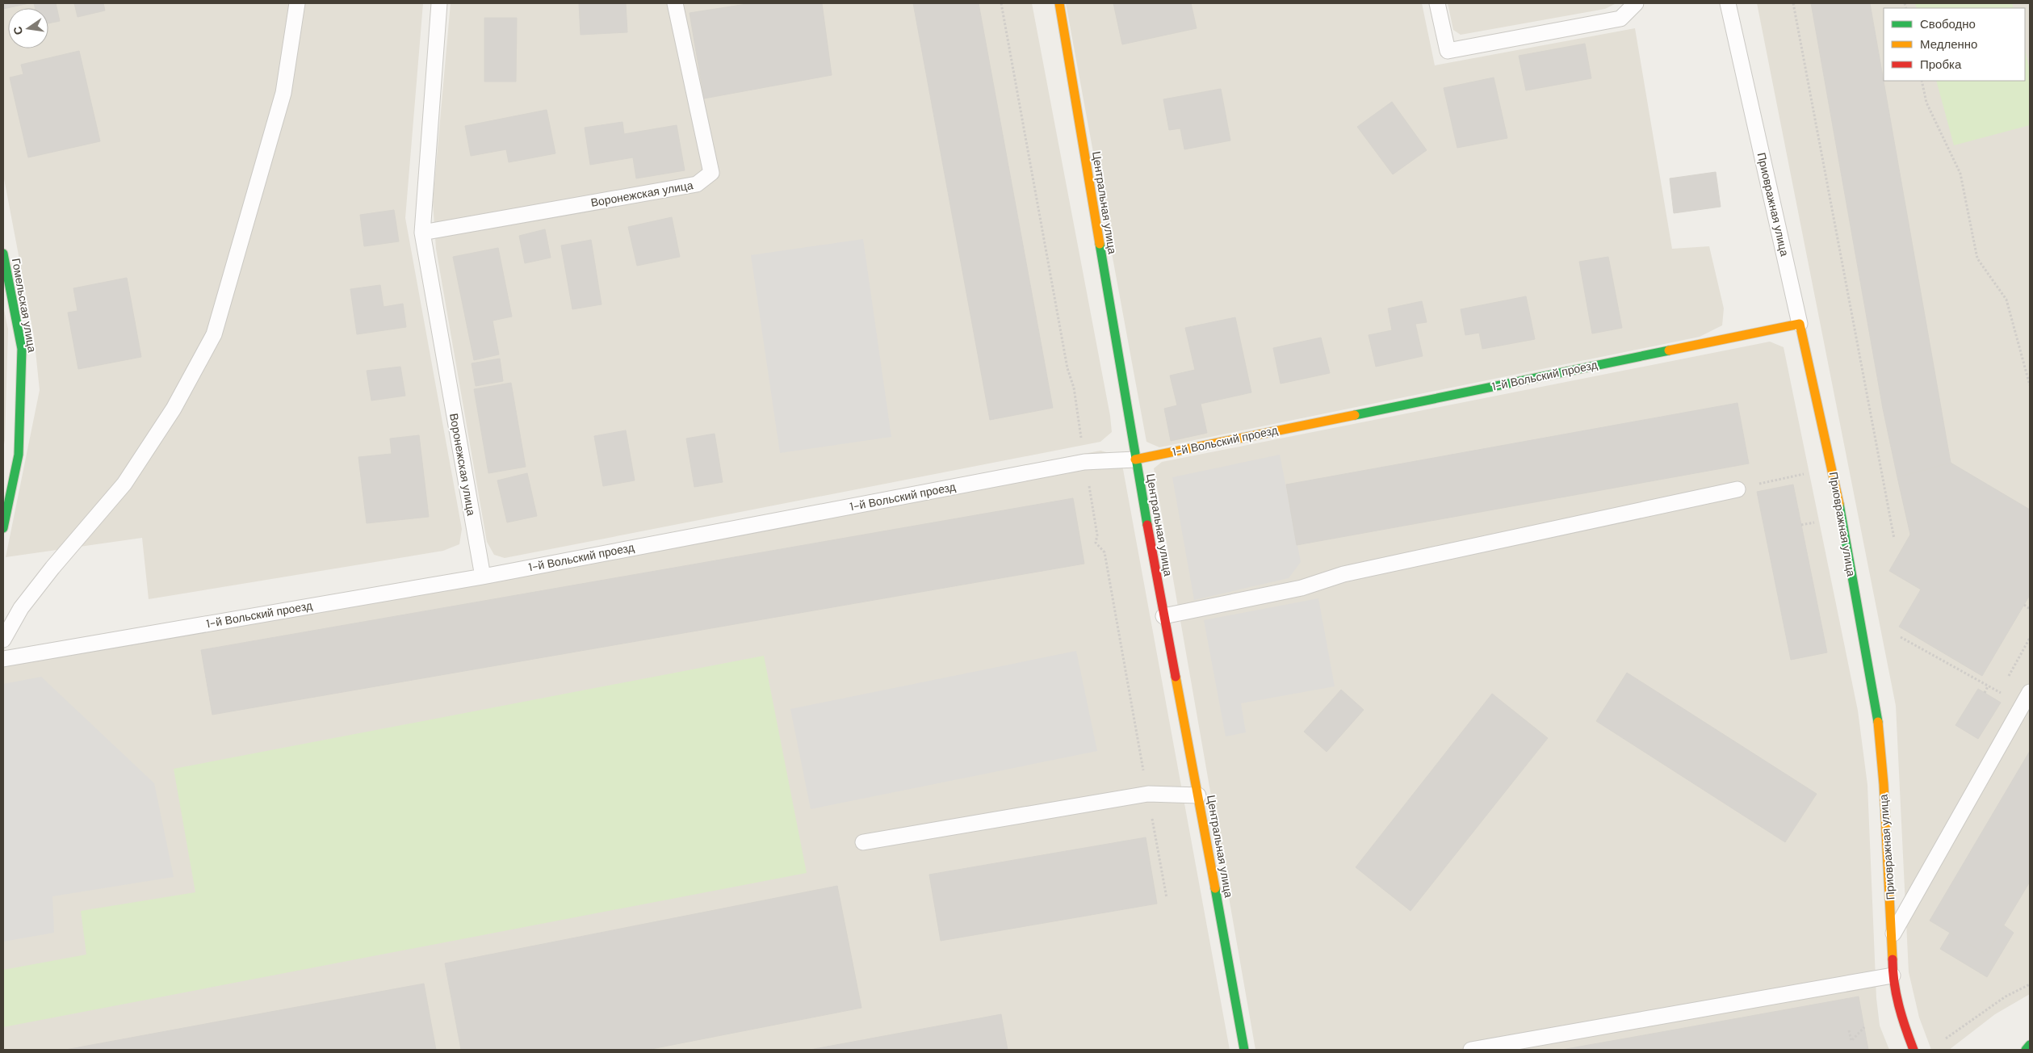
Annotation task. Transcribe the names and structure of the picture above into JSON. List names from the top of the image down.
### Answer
{
  "streets": {
    "street": [
      "Центральная улица",
      "Приовражная улица",
      "Гомельская улица",
      "1-й Вольский проезд"
    ],
    "lane": ["Воронежская улица"]
  },
  "crossings": [
    ["Воронежская улица", "1-й Вольский проезд"],
    ["Центральная улица", "1-й Вольский проезд"],
    ["Приовражная улица", "1-й Вольский проезд"]
  ],
  "legend": ["Свободно", "Медленно", "Пробка"],
  "north": "left"
}
